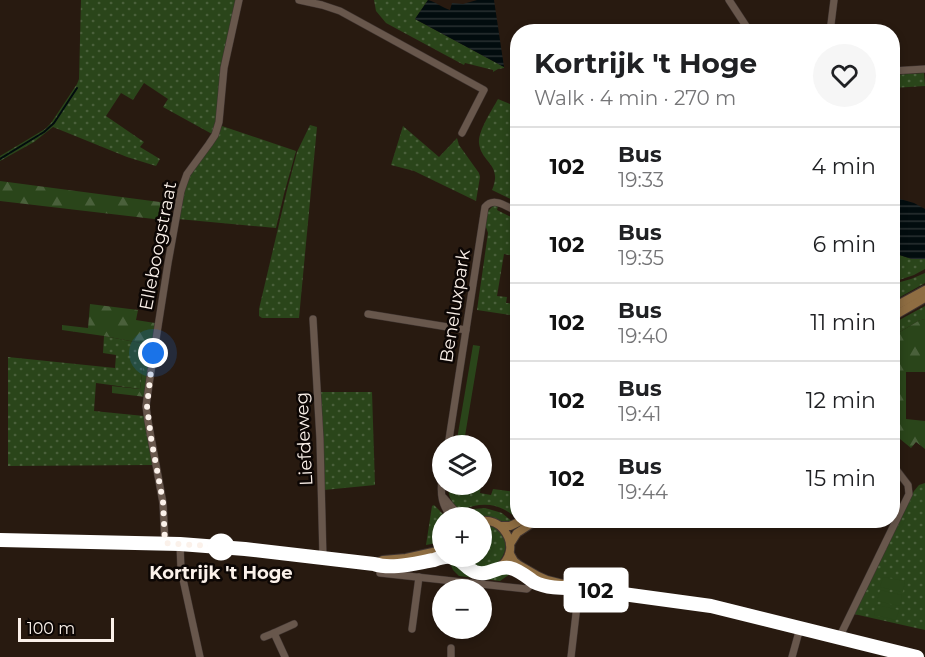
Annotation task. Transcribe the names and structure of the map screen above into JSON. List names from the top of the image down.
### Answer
{
  "streets": {
    "street": ["Elleboogstraat", "Beneluxpark", "Liefdeweg"]
  },
  "places": ["Kortrijk 't Hoge"],
  "lines": ["bus line 102"],
  "scale_bar": "100 m",
  "page": {
    "on_map": "102",
    "heading": ["Kortrijk 't Hoge", "Walk · 4 min · 270 m"],
    "list": [
      {
        "mark": "102",
        "name": "Bus",
        "note": "19:33",
        "value": "4 min"
      },
      {
        "mark": "102",
        "name": "Bus",
        "note": "19:35",
        "value": "6 min"
      },
      {
        "mark": "102",
        "name": "Bus",
        "note": "19:40",
        "value": "11 min"
      },
      {
        "mark": "102",
        "name": "Bus",
        "note": "19:41",
        "value": "12 min"
      },
      {
        "mark": "102",
        "name": "Bus",
        "note": "19:44",
        "value": "15 min"
      }
    ],
    "map_buttons": ["+", "−"],
    "scale": "100 m"
  }
}
